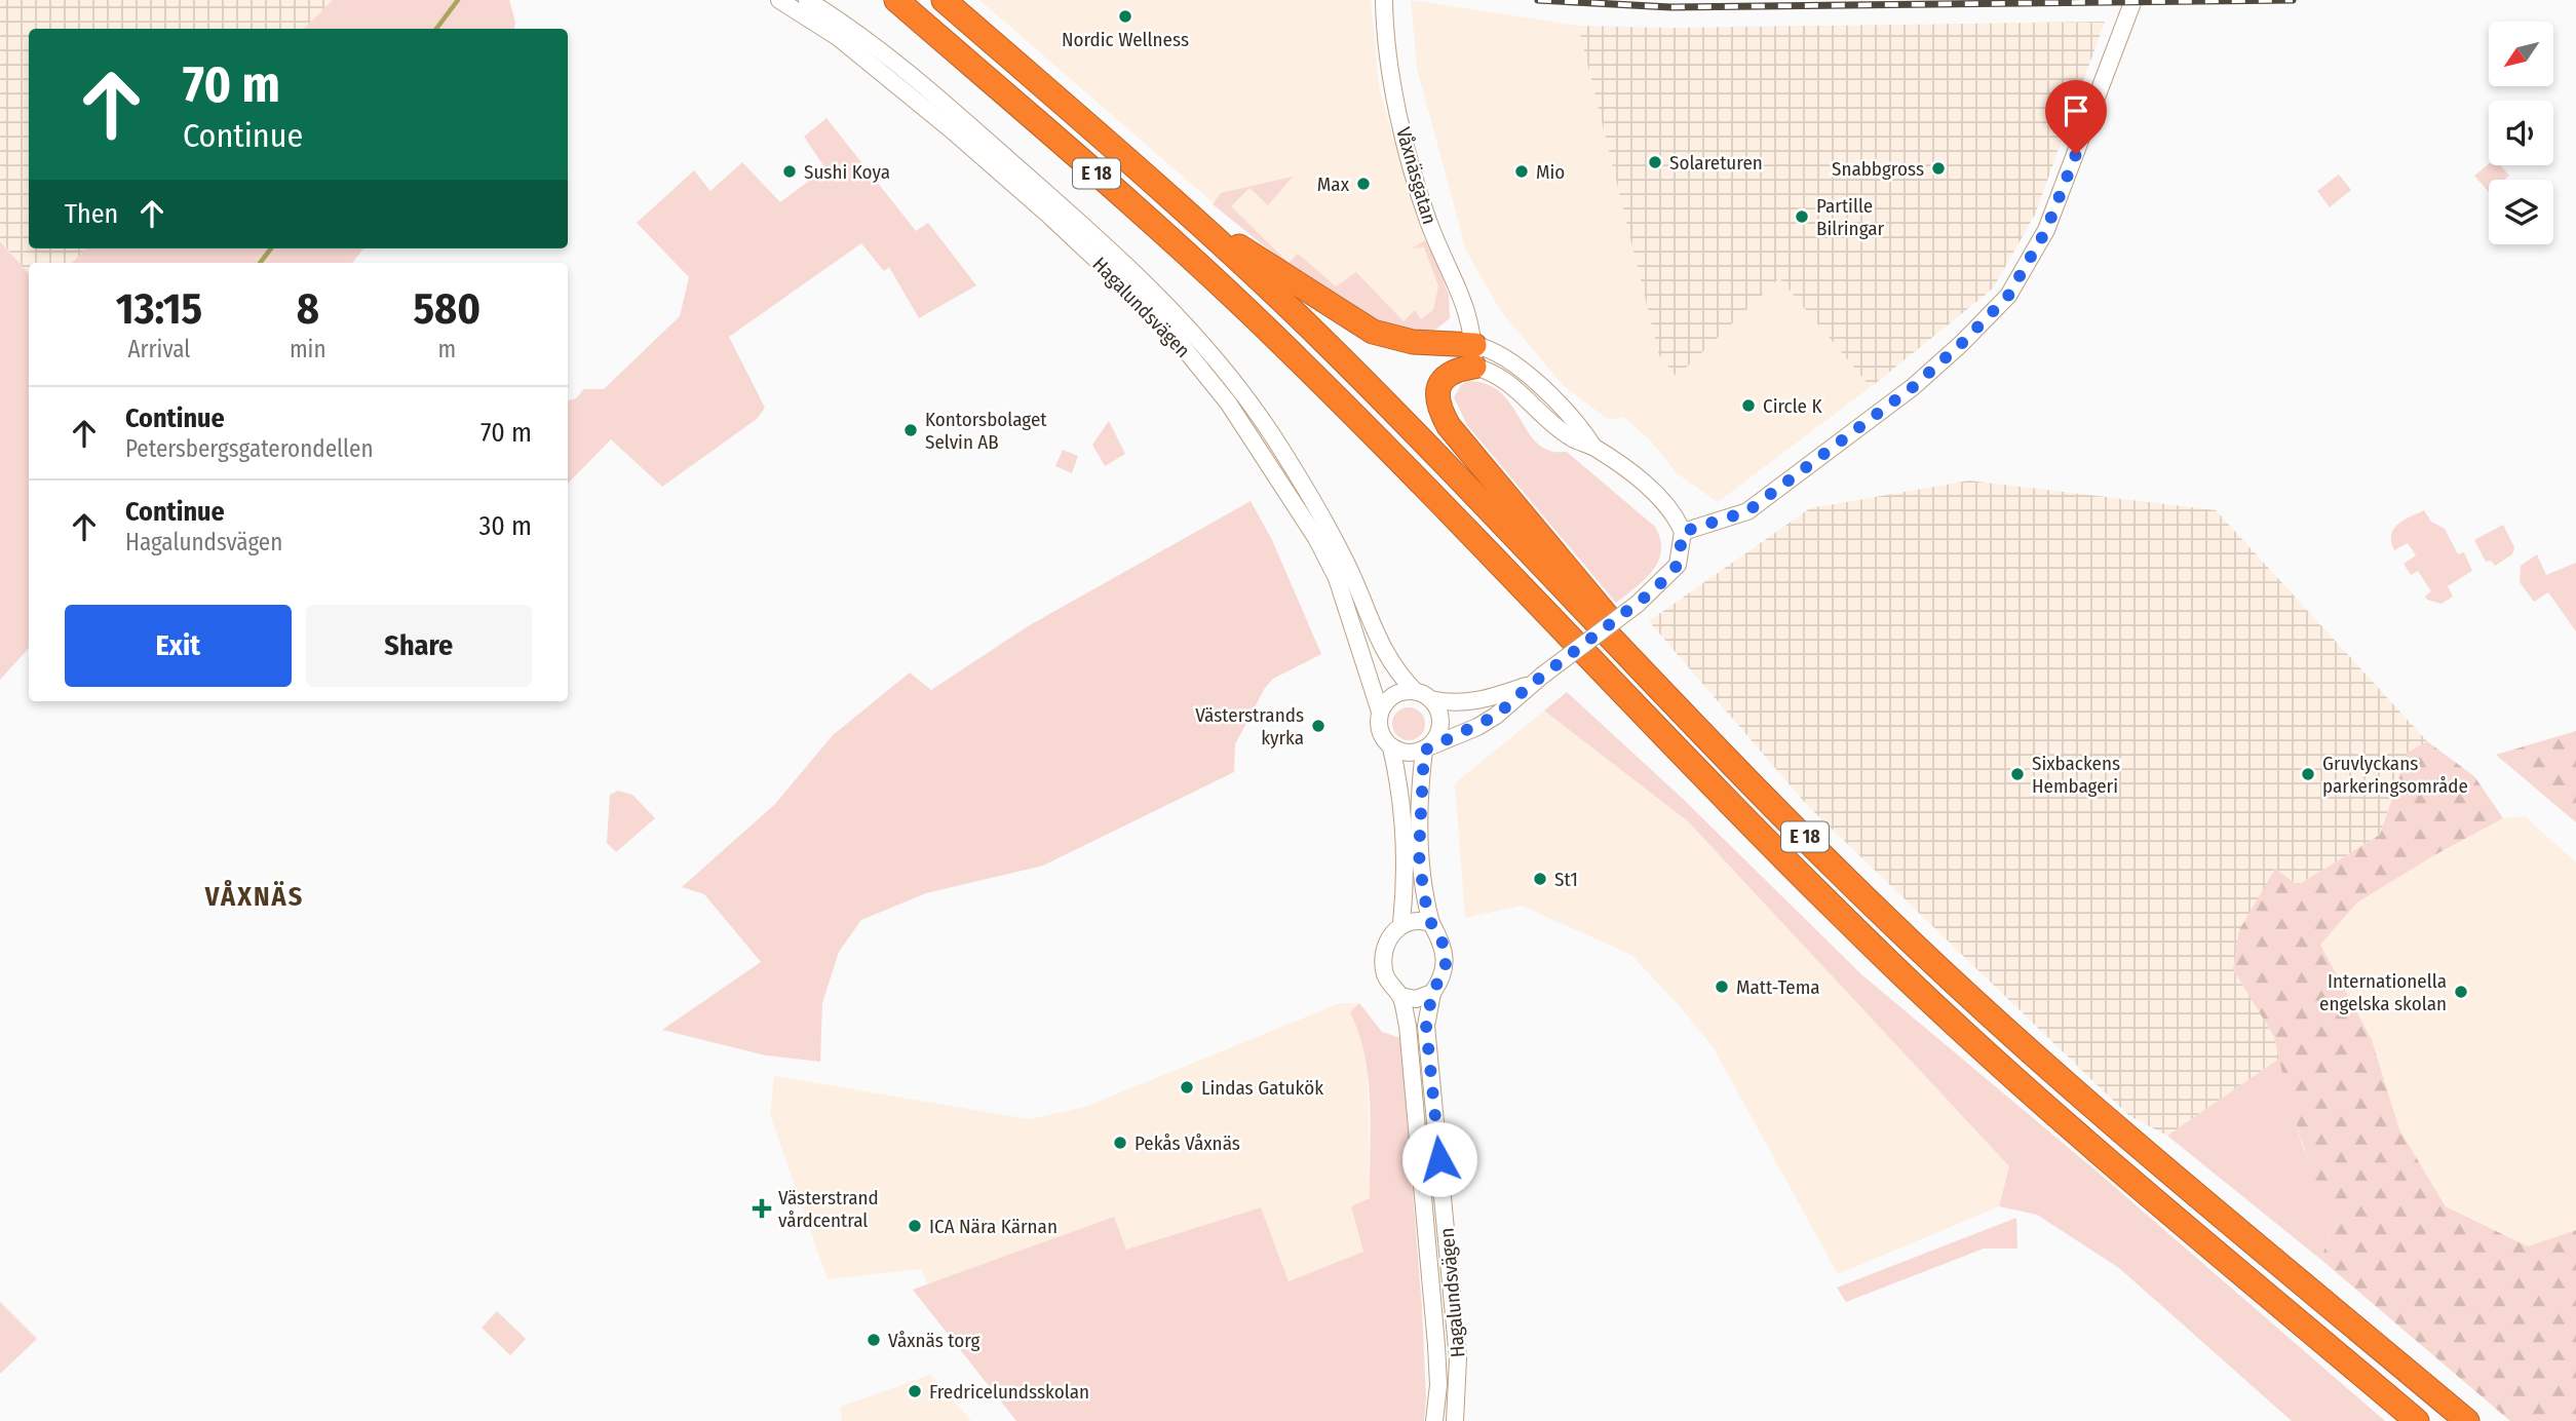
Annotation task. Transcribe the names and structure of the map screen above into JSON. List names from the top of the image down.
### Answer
{
  "streets": {
    "highway": ["E 18"],
    "street": ["Våxnäsgatan", "Hagalundsvägen"]
  },
  "districts": ["VÅXNÄS"],
  "places": {
    "other": [
      "Nordic Wellness",
      "Solareturen",
      "Snabbgross",
      "Sushi Koya",
      "Mio",
      "Max",
      "Partille Bilringar",
      "Circle K",
      "Kontorsbolaget Selvin AB",
      "Västerstrands kyrka",
      "Sixbackens Hembageri",
      "Gruvlyckans parkeringsområde",
      "St1",
      "Matt-Tema",
      "Internationella engelska skolan",
      "Lindas Gatukök",
      "Pekås Våxnäs",
      "ICA Nära Kärnan",
      "Våxnäs torg",
      "Fredricelundsskolan"
    ],
    "health": ["Västerstrand vårdcentral"]
  },
  "north": "bottom left",
  "page": {
    "turn": ["70 m", "Continue"],
    "then": "Then",
    "eta": [
      "13:15",
      "Arrival",
      "8",
      "min",
      "580",
      "m"
    ],
    "list": [
      {
        "name": "Continue",
        "note": "Petersbergsgaterondellen",
        "value": "70 m"
      },
      {
        "name": "Continue",
        "note": "Hagalundsvägen",
        "value": "30 m"
      }
    ],
    "buttons": ["Exit", "Share"]
  }
}
